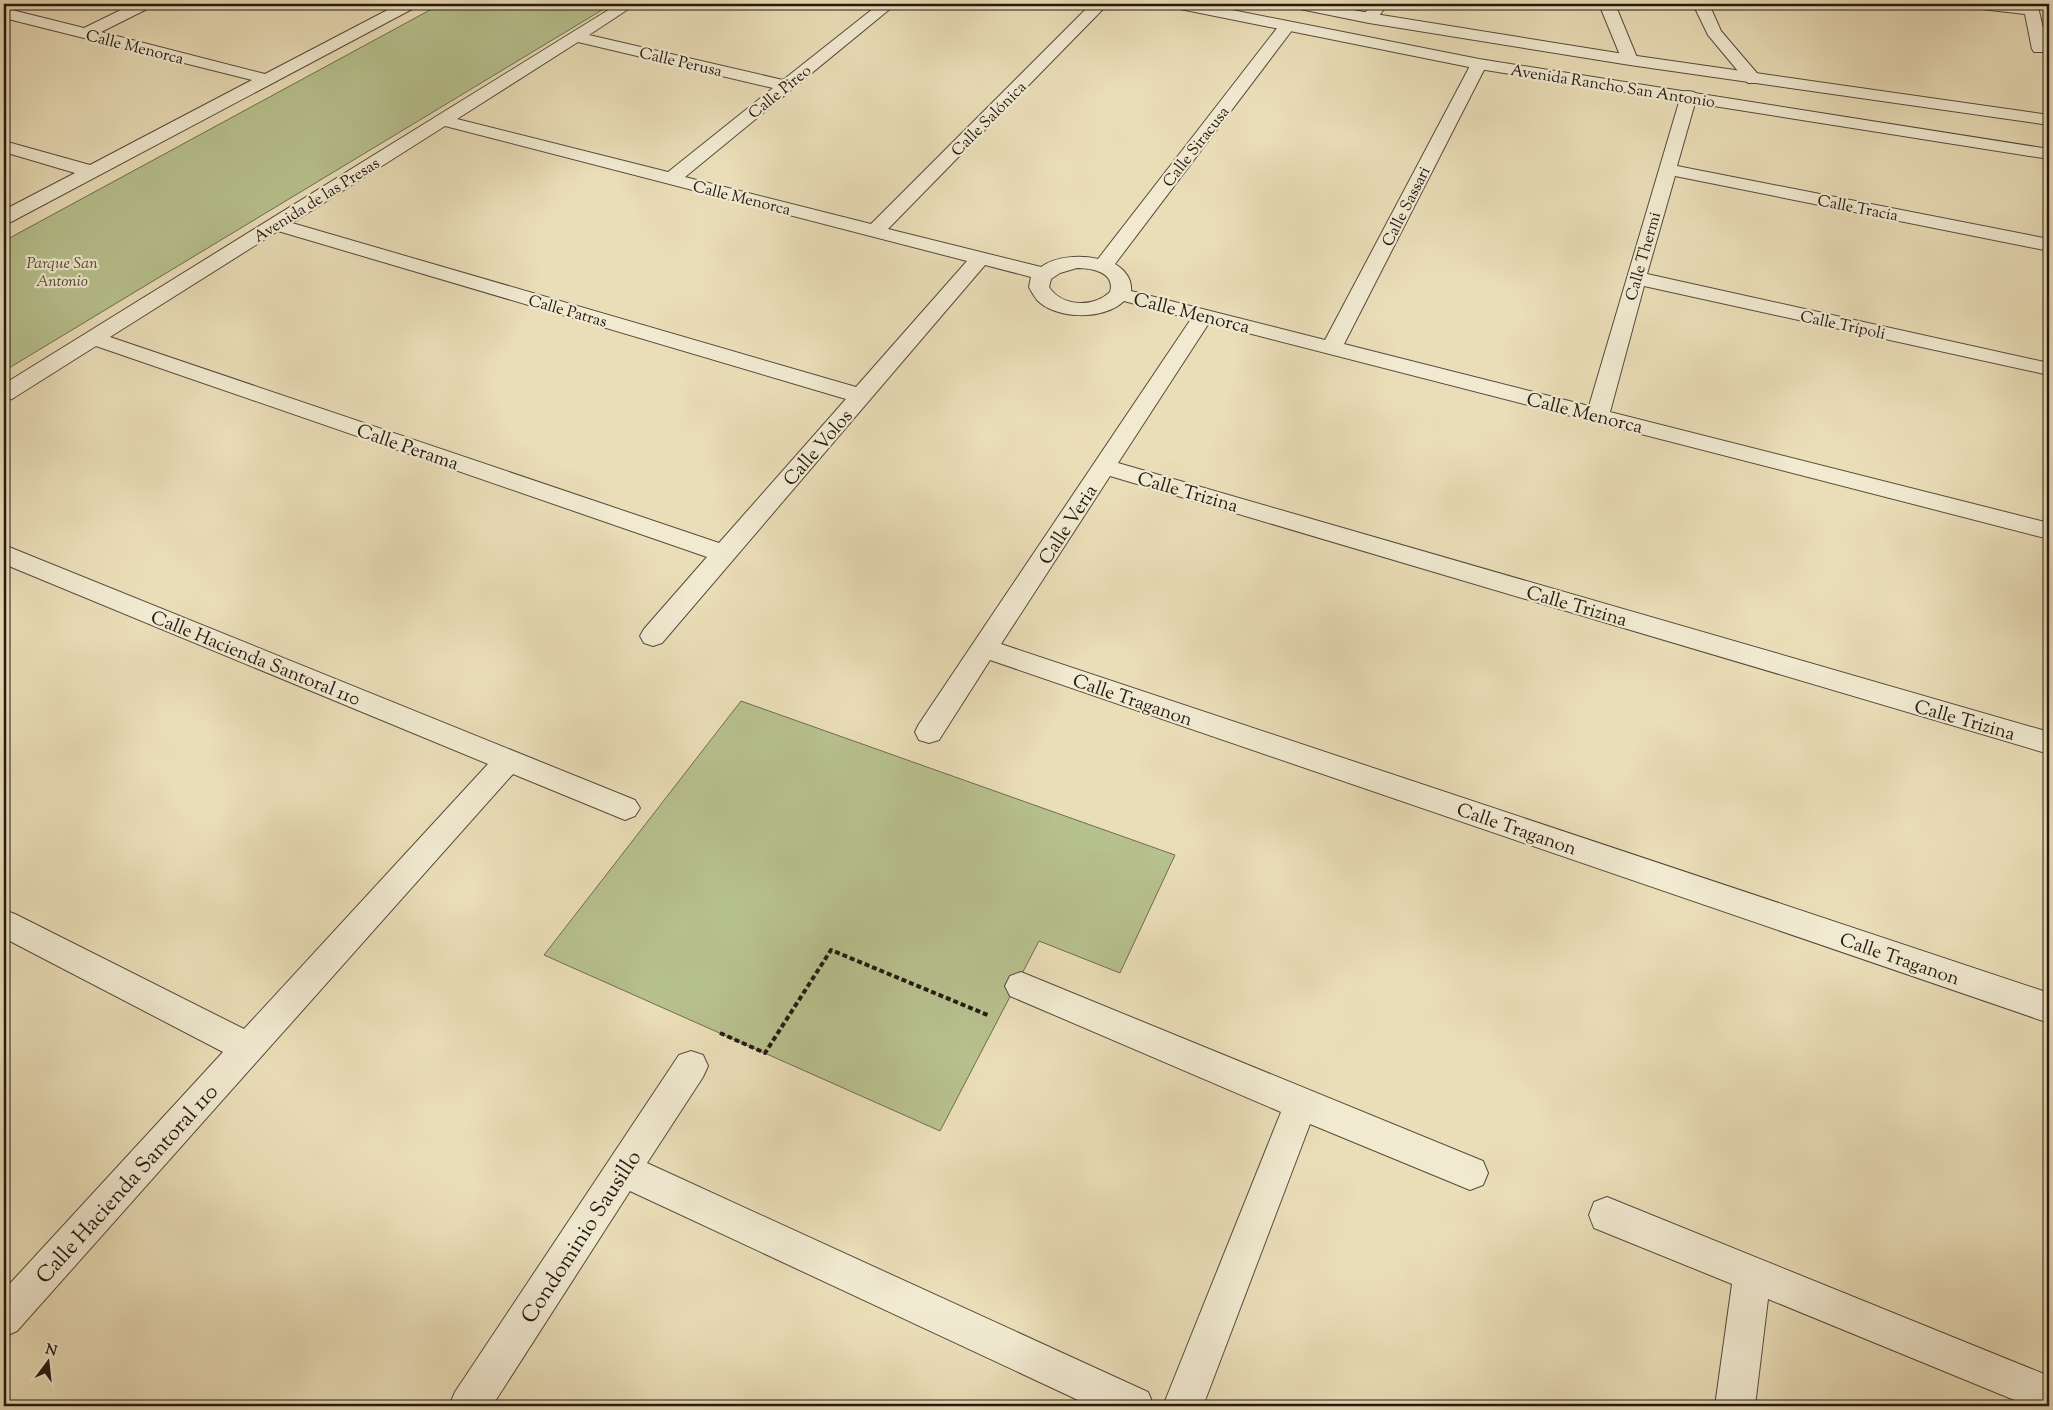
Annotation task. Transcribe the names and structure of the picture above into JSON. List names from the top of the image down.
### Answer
{
  "streets": {
    "street": [
      "Calle Menorca",
      "Calle Perusa",
      "Avenida Rancho San Antonio",
      "Calle Pireo",
      "Calle Salónica",
      "Calle Siracusa",
      "Avenida de las Presas",
      "Calle Sassari",
      "Calle Tracia",
      "Calle Thermi",
      "Calle Patras",
      "Calle Trípoli",
      "Calle Perama",
      "Calle Volos",
      "Calle Trizina",
      "Calle Veria",
      "Calle Hacienda Santoral 110",
      "Calle Traganon",
      "Condominio Sausillo"
    ]
  },
  "crossings": [
    ["Calle Menorca", "Calle Pireo"],
    ["Calle Menorca", "Calle Salónica"],
    ["Calle Menorca", "Calle Siracusa"],
    ["Calle Menorca", "Avenida de las Presas"],
    ["Calle Menorca", "Calle Sassari"],
    ["Calle Menorca", "Calle Thermi"],
    ["Calle Menorca", "Calle Volos"],
    ["Calle Menorca", "Calle Veria"],
    ["Calle Perusa", "Calle Pireo"],
    ["Calle Perusa", "Avenida de las Presas"],
    ["Avenida Rancho San Antonio", "Calle Siracusa"],
    ["Avenida Rancho San Antonio", "Calle Sassari"],
    ["Avenida Rancho San Antonio", "Calle Thermi"],
    ["Avenida de las Presas", "Calle Patras"],
    ["Avenida de las Presas", "Calle Perama"],
    ["Calle Tracia", "Calle Thermi"],
    ["Calle Thermi", "Calle Trípoli"],
    ["Calle Patras", "Calle Volos"],
    ["Calle Perama", "Calle Volos"],
    ["Calle Trizina", "Calle Veria"],
    ["Calle Veria", "Calle Traganon"]
  ],
  "parks": ["Parque San Antonio"],
  "north": "top"
}
